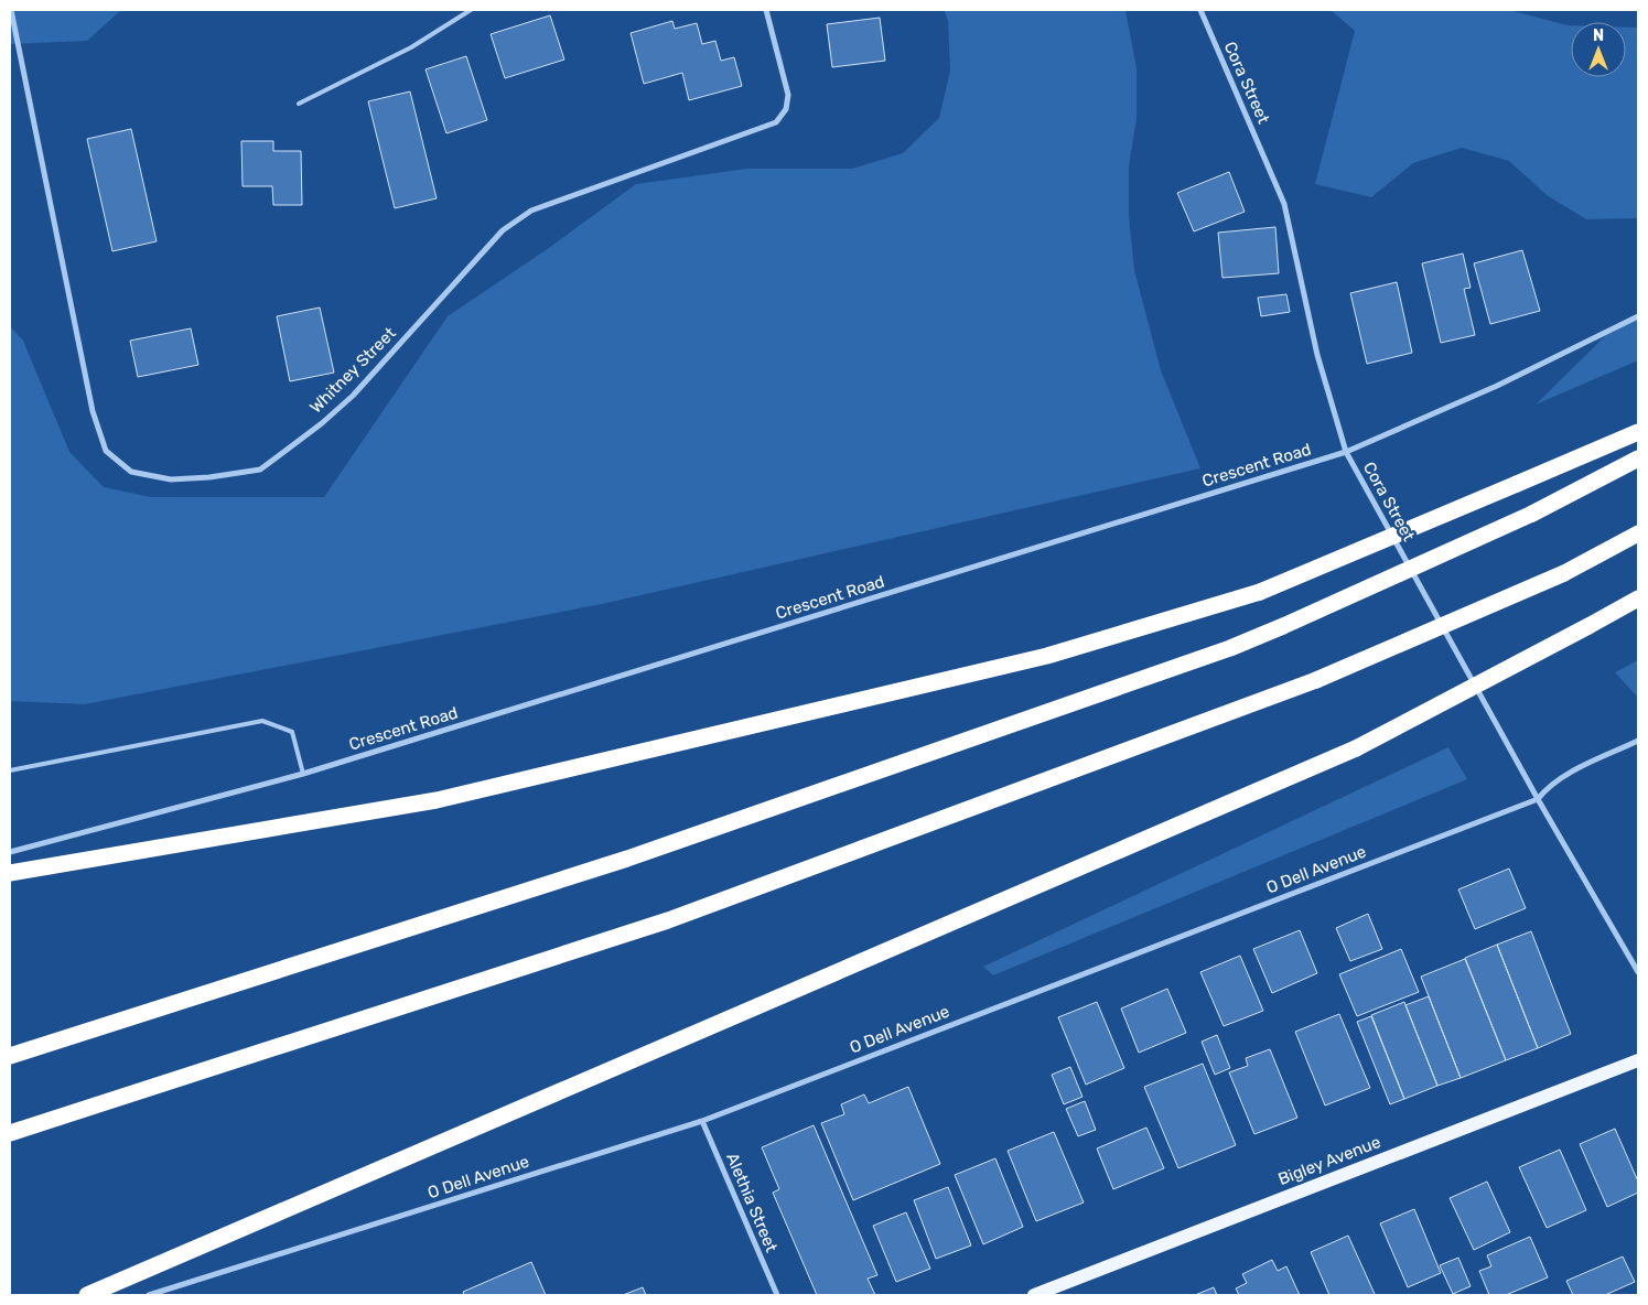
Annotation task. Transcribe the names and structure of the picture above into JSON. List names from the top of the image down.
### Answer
{
  "streets": {
    "main road": ["Bigley Avenue"],
    "street": [
      "Cora Street",
      "Whitney Street",
      "Crescent Road",
      "O Dell Avenue",
      "Alethia Street"
    ]
  },
  "crossings": [
    ["Cora Street", "Crescent Road"],
    ["Cora Street", "O Dell Avenue"],
    ["O Dell Avenue", "Alethia Street"]
  ],
  "north": "top"
}
